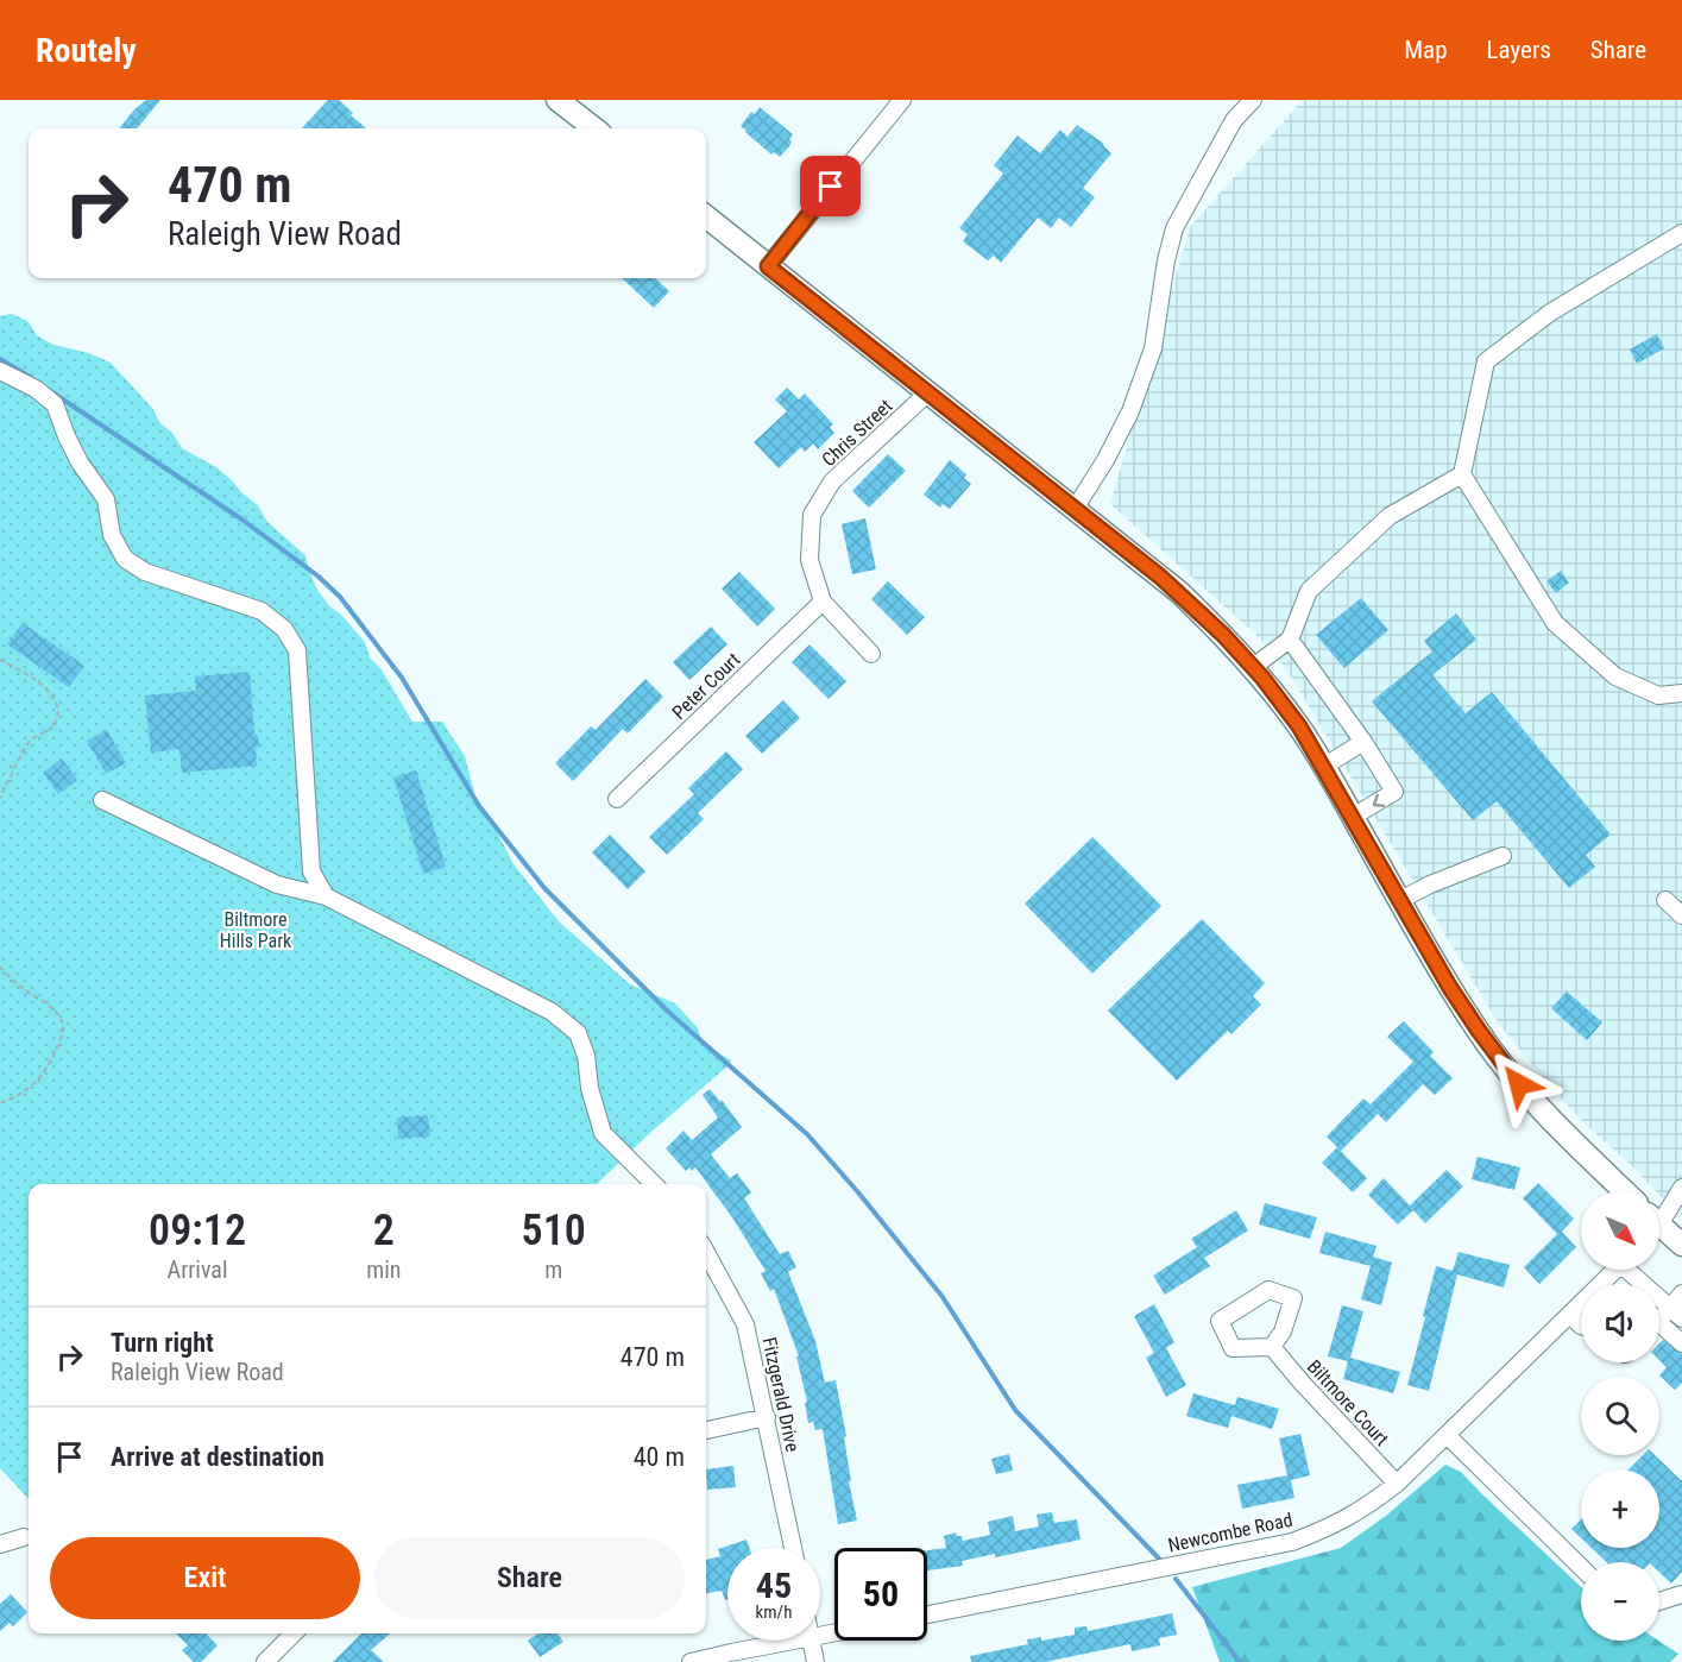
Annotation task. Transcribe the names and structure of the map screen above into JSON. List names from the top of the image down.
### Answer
{
  "streets": {
    "street": [
      "Chris Street",
      "Peter Court",
      "Fitzgerald Drive",
      "Biltmore Court",
      "Newcombe Road"
    ]
  },
  "crossings": [
    ["Chris Street", "Peter Court"],
    ["Biltmore Court", "Newcombe Road"]
  ],
  "parks": ["Biltmore Hills Park"],
  "north": "bottom right",
  "page": {
    "header": "Routely",
    "nav": ["Map", "Layers", "Share"],
    "turn": ["470 m", "Raleigh View Road"],
    "eta": [
      "09:12",
      "Arrival",
      "2",
      "min",
      "510",
      "m"
    ],
    "map_buttons": ["+", "−"],
    "list": [
      {
        "name": "Turn right",
        "note": "Raleigh View Road",
        "value": "470 m"
      },
      {
        "name": "Arrive at destination",
        "value": "40 m"
      }
    ],
    "buttons": ["Exit", "Share"],
    "speed": "45 km/h",
    "limit": "50"
  }
}
